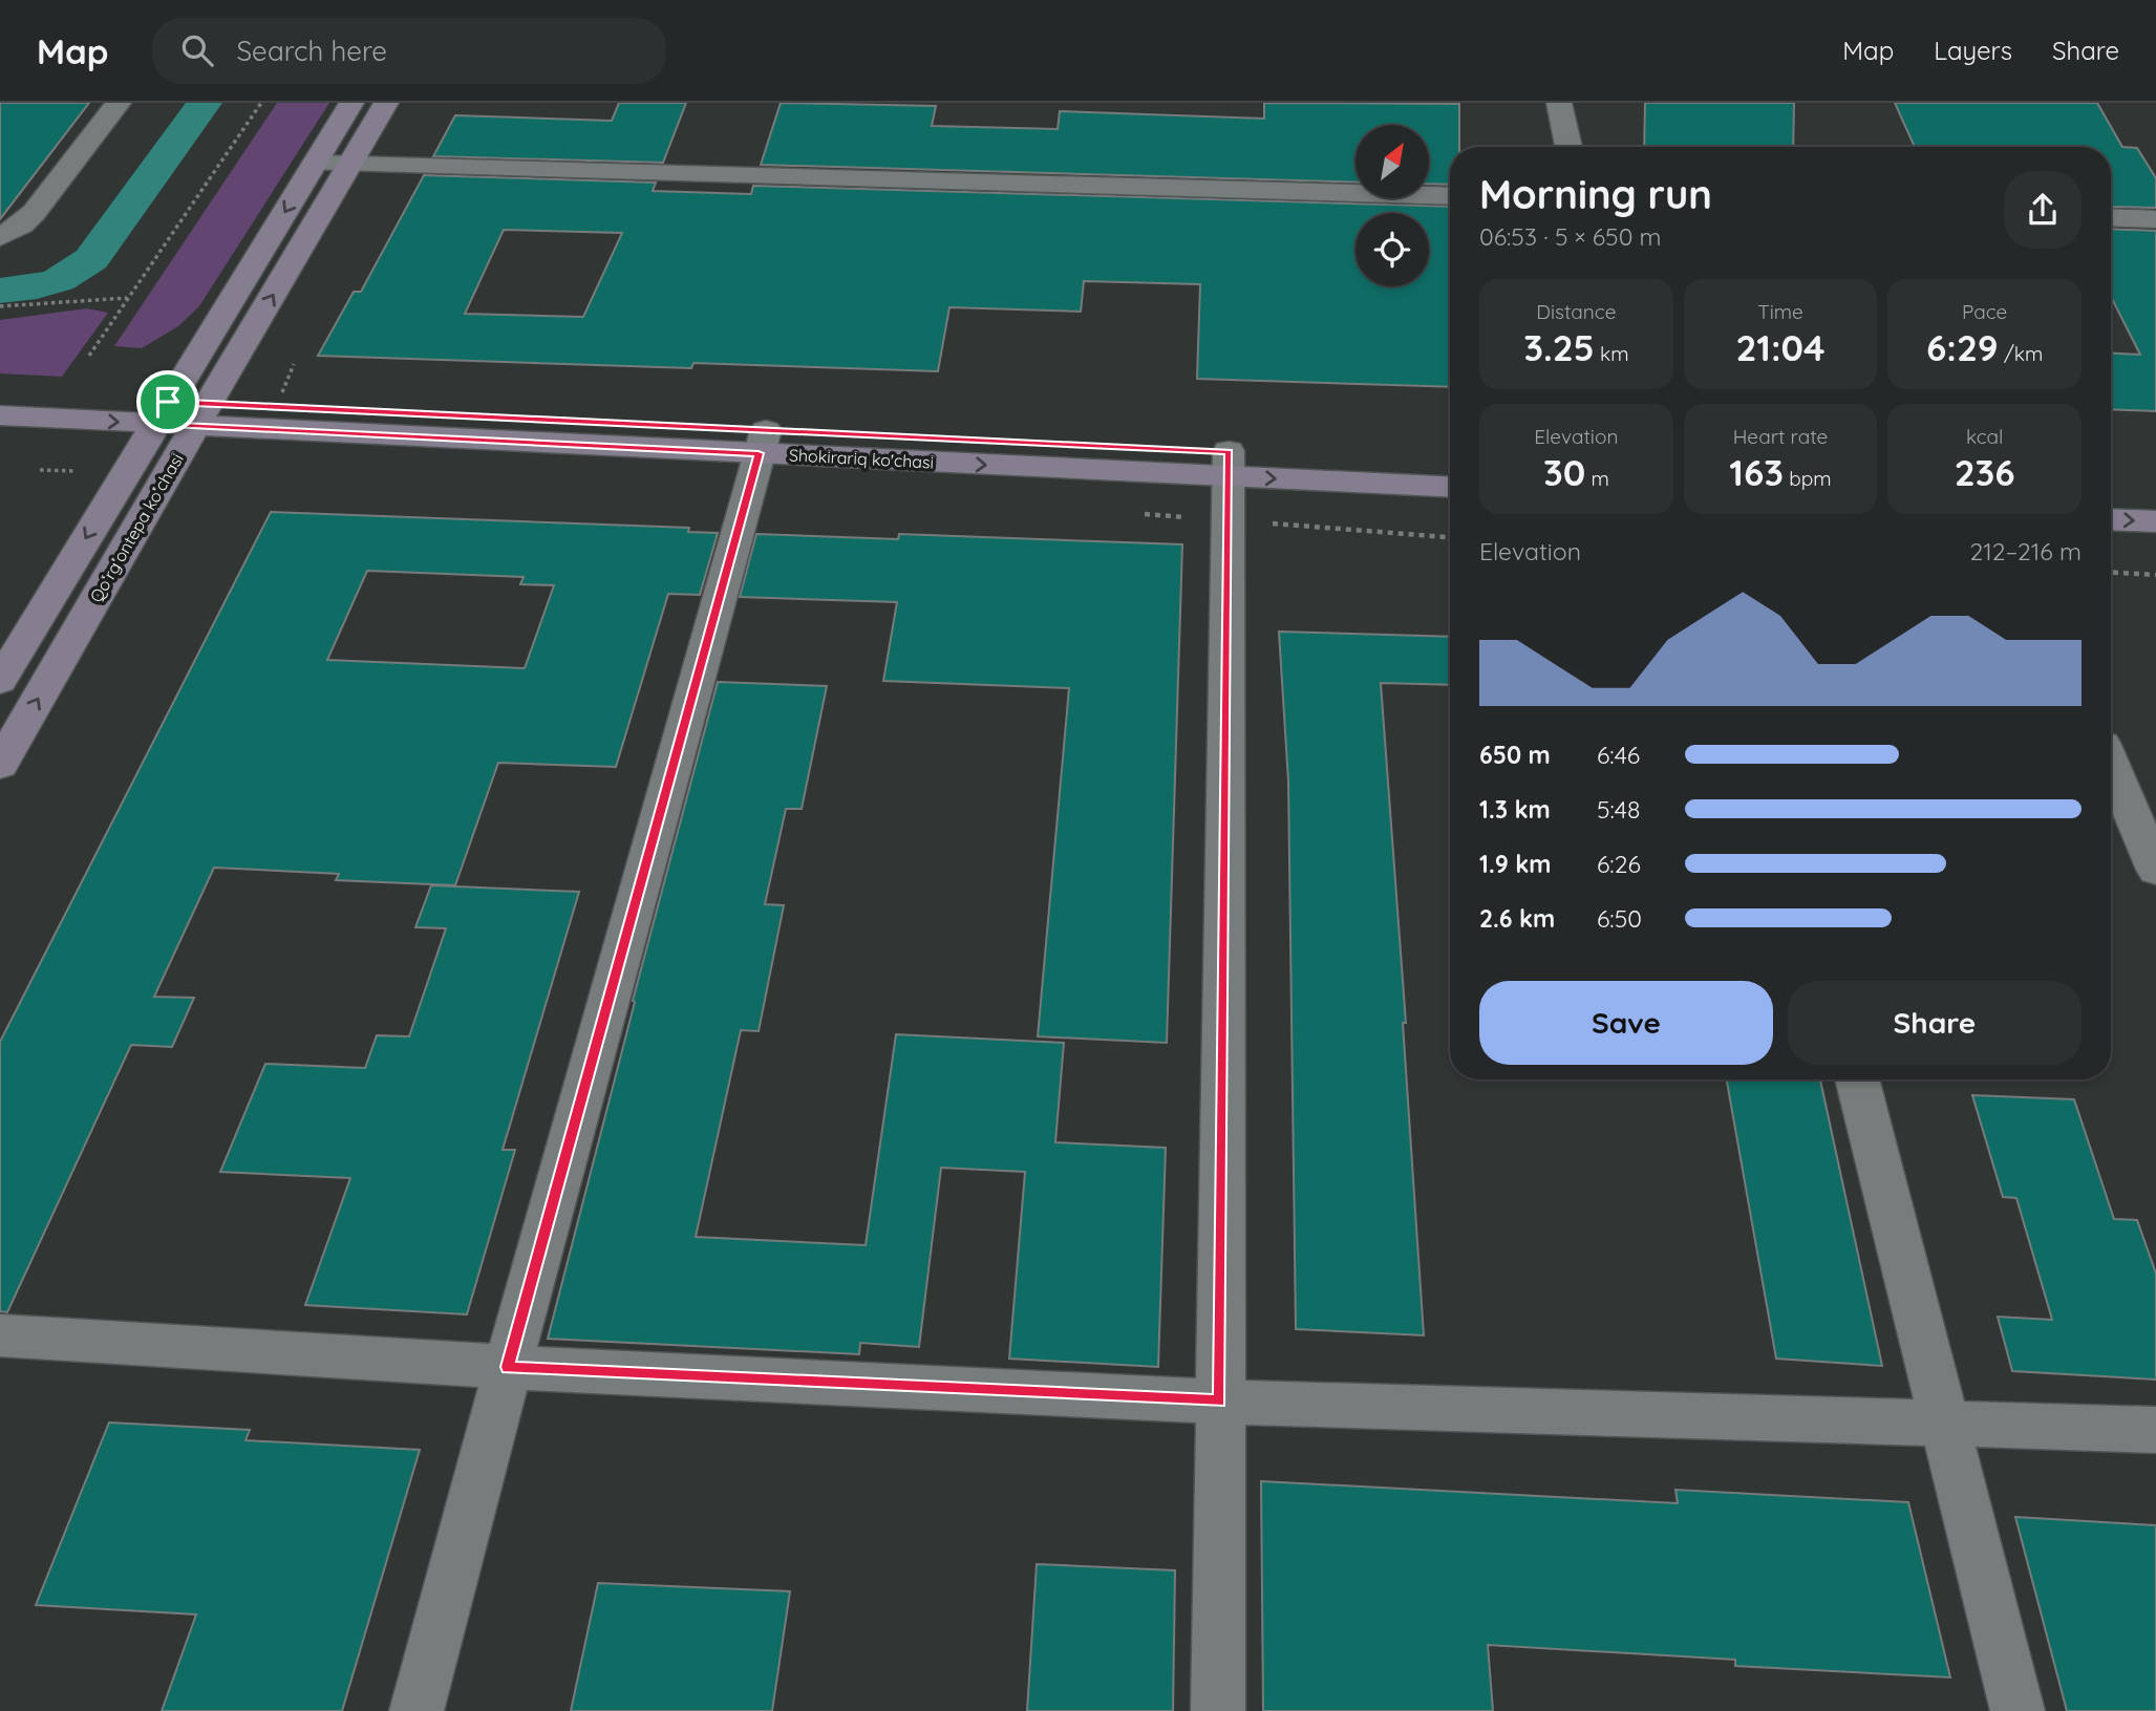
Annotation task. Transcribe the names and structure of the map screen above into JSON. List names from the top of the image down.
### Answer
{
  "streets": {
    "main road": ["Shokirariq ko'chasi", "Qoʻrgʻontepa koʻchasi"]
  },
  "crossings": [
    ["Shokirariq ko'chasi", "Qoʻrgʻontepa koʻchasi"]
  ],
  "north": "top right",
  "page": {
    "header": "Map",
    "search": "Search here",
    "nav": ["Map", "Layers", "Share"],
    "heading": ["Morning run", "06:53 · 5 × 650 m"],
    "stats": [
      ["Distance", "3.25 km"],
      ["Time", "21:04"],
      ["Pace", "6:29 /km"],
      ["Elevation", "30 m"],
      ["Heart rate", "163 bpm"],
      ["kcal", "236"]
    ],
    "chart": ["Elevation", "212–216 m"],
    "list": [
      {
        "name": "650 m",
        "note": "6:46"
      },
      {
        "name": "1.3 km",
        "note": "5:48"
      },
      {
        "name": "1.9 km",
        "note": "6:26"
      },
      {
        "name": "2.6 km",
        "note": "6:50"
      }
    ],
    "buttons": ["Save", "Share"]
  }
}
